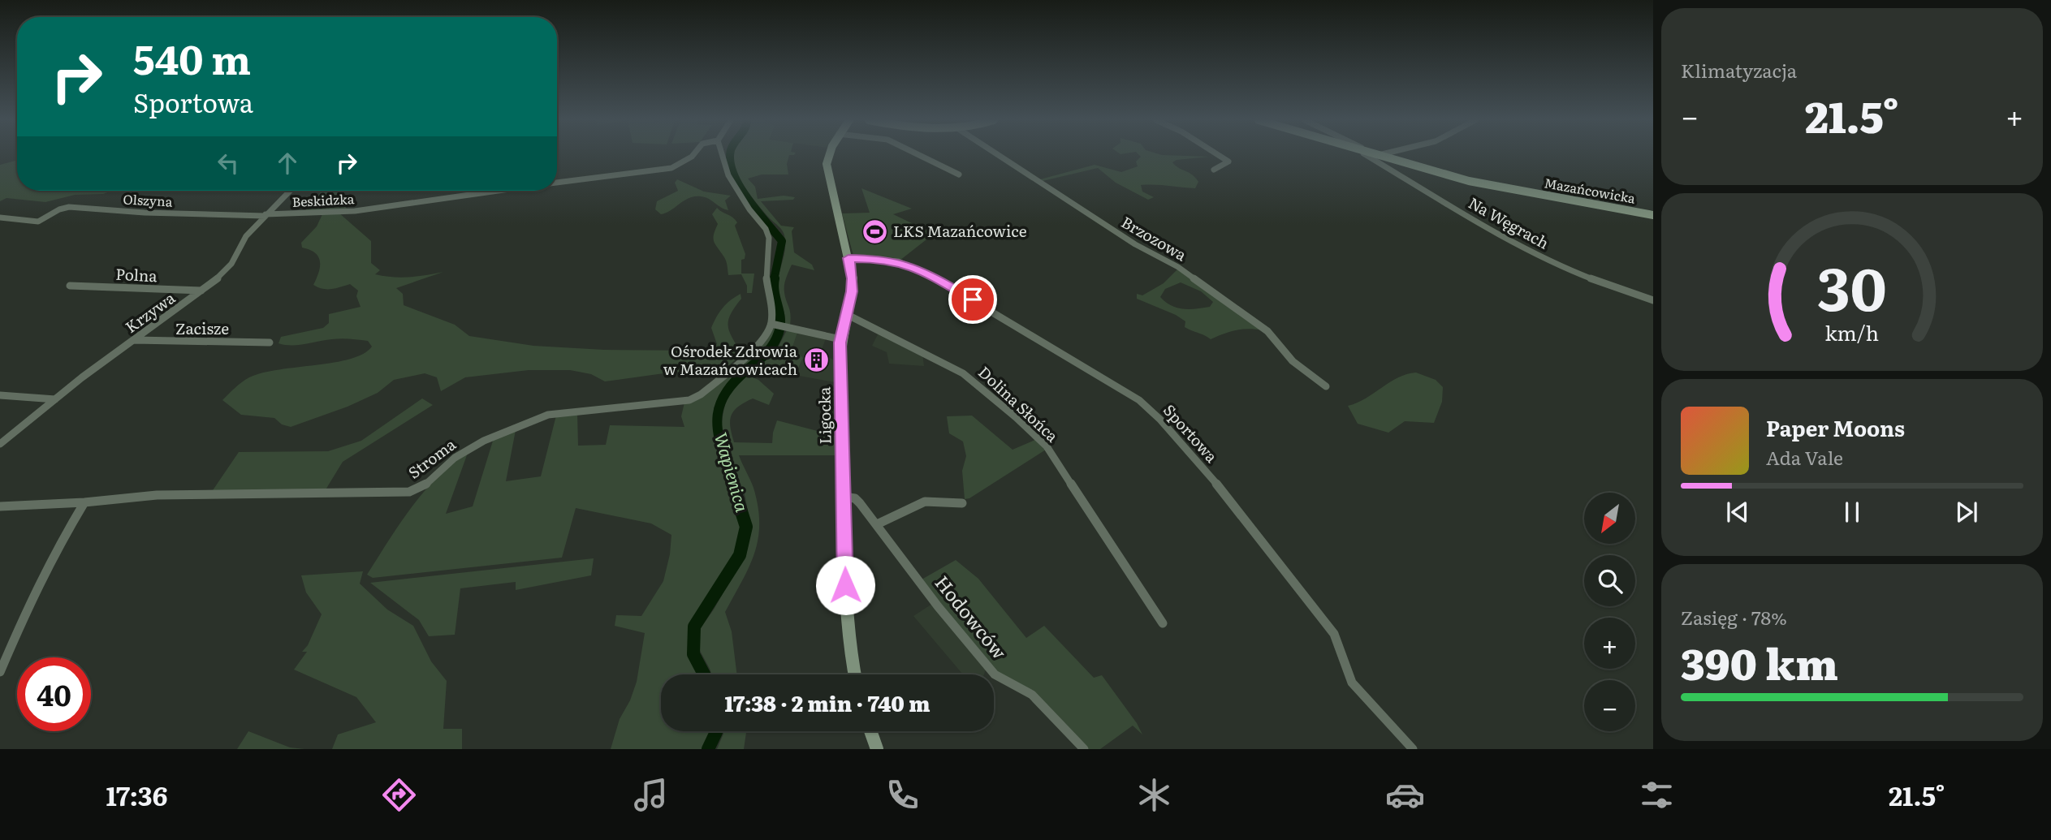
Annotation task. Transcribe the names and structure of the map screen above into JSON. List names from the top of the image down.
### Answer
{
  "streets": {
    "street": [
      "Mazańcowicka",
      "Olszyna",
      "Beskidzka",
      "Na Węgrach",
      "Brzozowa",
      "Polna",
      "Krzywa",
      "Zacisze",
      "Dolina Słońca",
      "Ligocka",
      "Sportowa",
      "Stroma",
      "Hodowców"
    ]
  },
  "crossings": [
    ["Olszyna", "Beskidzka"],
    ["Olszyna", "Krzywa"],
    ["Beskidzka", "Krzywa"],
    ["Polna", "Krzywa"],
    ["Krzywa", "Zacisze"],
    ["Dolina Słońca", "Ligocka"],
    ["Ligocka", "Sportowa"],
    ["Ligocka", "Hodowców"]
  ],
  "water": ["Wapienica"],
  "places": {
    "sports": ["LKS Mazańcowice"],
    "building": ["Ośrodek Zdrowia w Mazańcowicach"]
  },
  "north": "bottom left",
  "page": {
    "tile": [
      "Klimatyzacja",
      ["Zasięg · 78%", "390 km"]
    ],
    "turn": ["540 m", "Sportowa"],
    "heat": ["−", "21.5°", "+"],
    "song": ["Paper Moons", "Ada Vale"],
    "map_buttons": ["+", "−"],
    "limit": "40",
    "trip": "17:38 · 2 min · 740 m",
    "tabs": ["17:36", "21.5°"],
    "gauge": ["30", "km/h"]
  }
}
